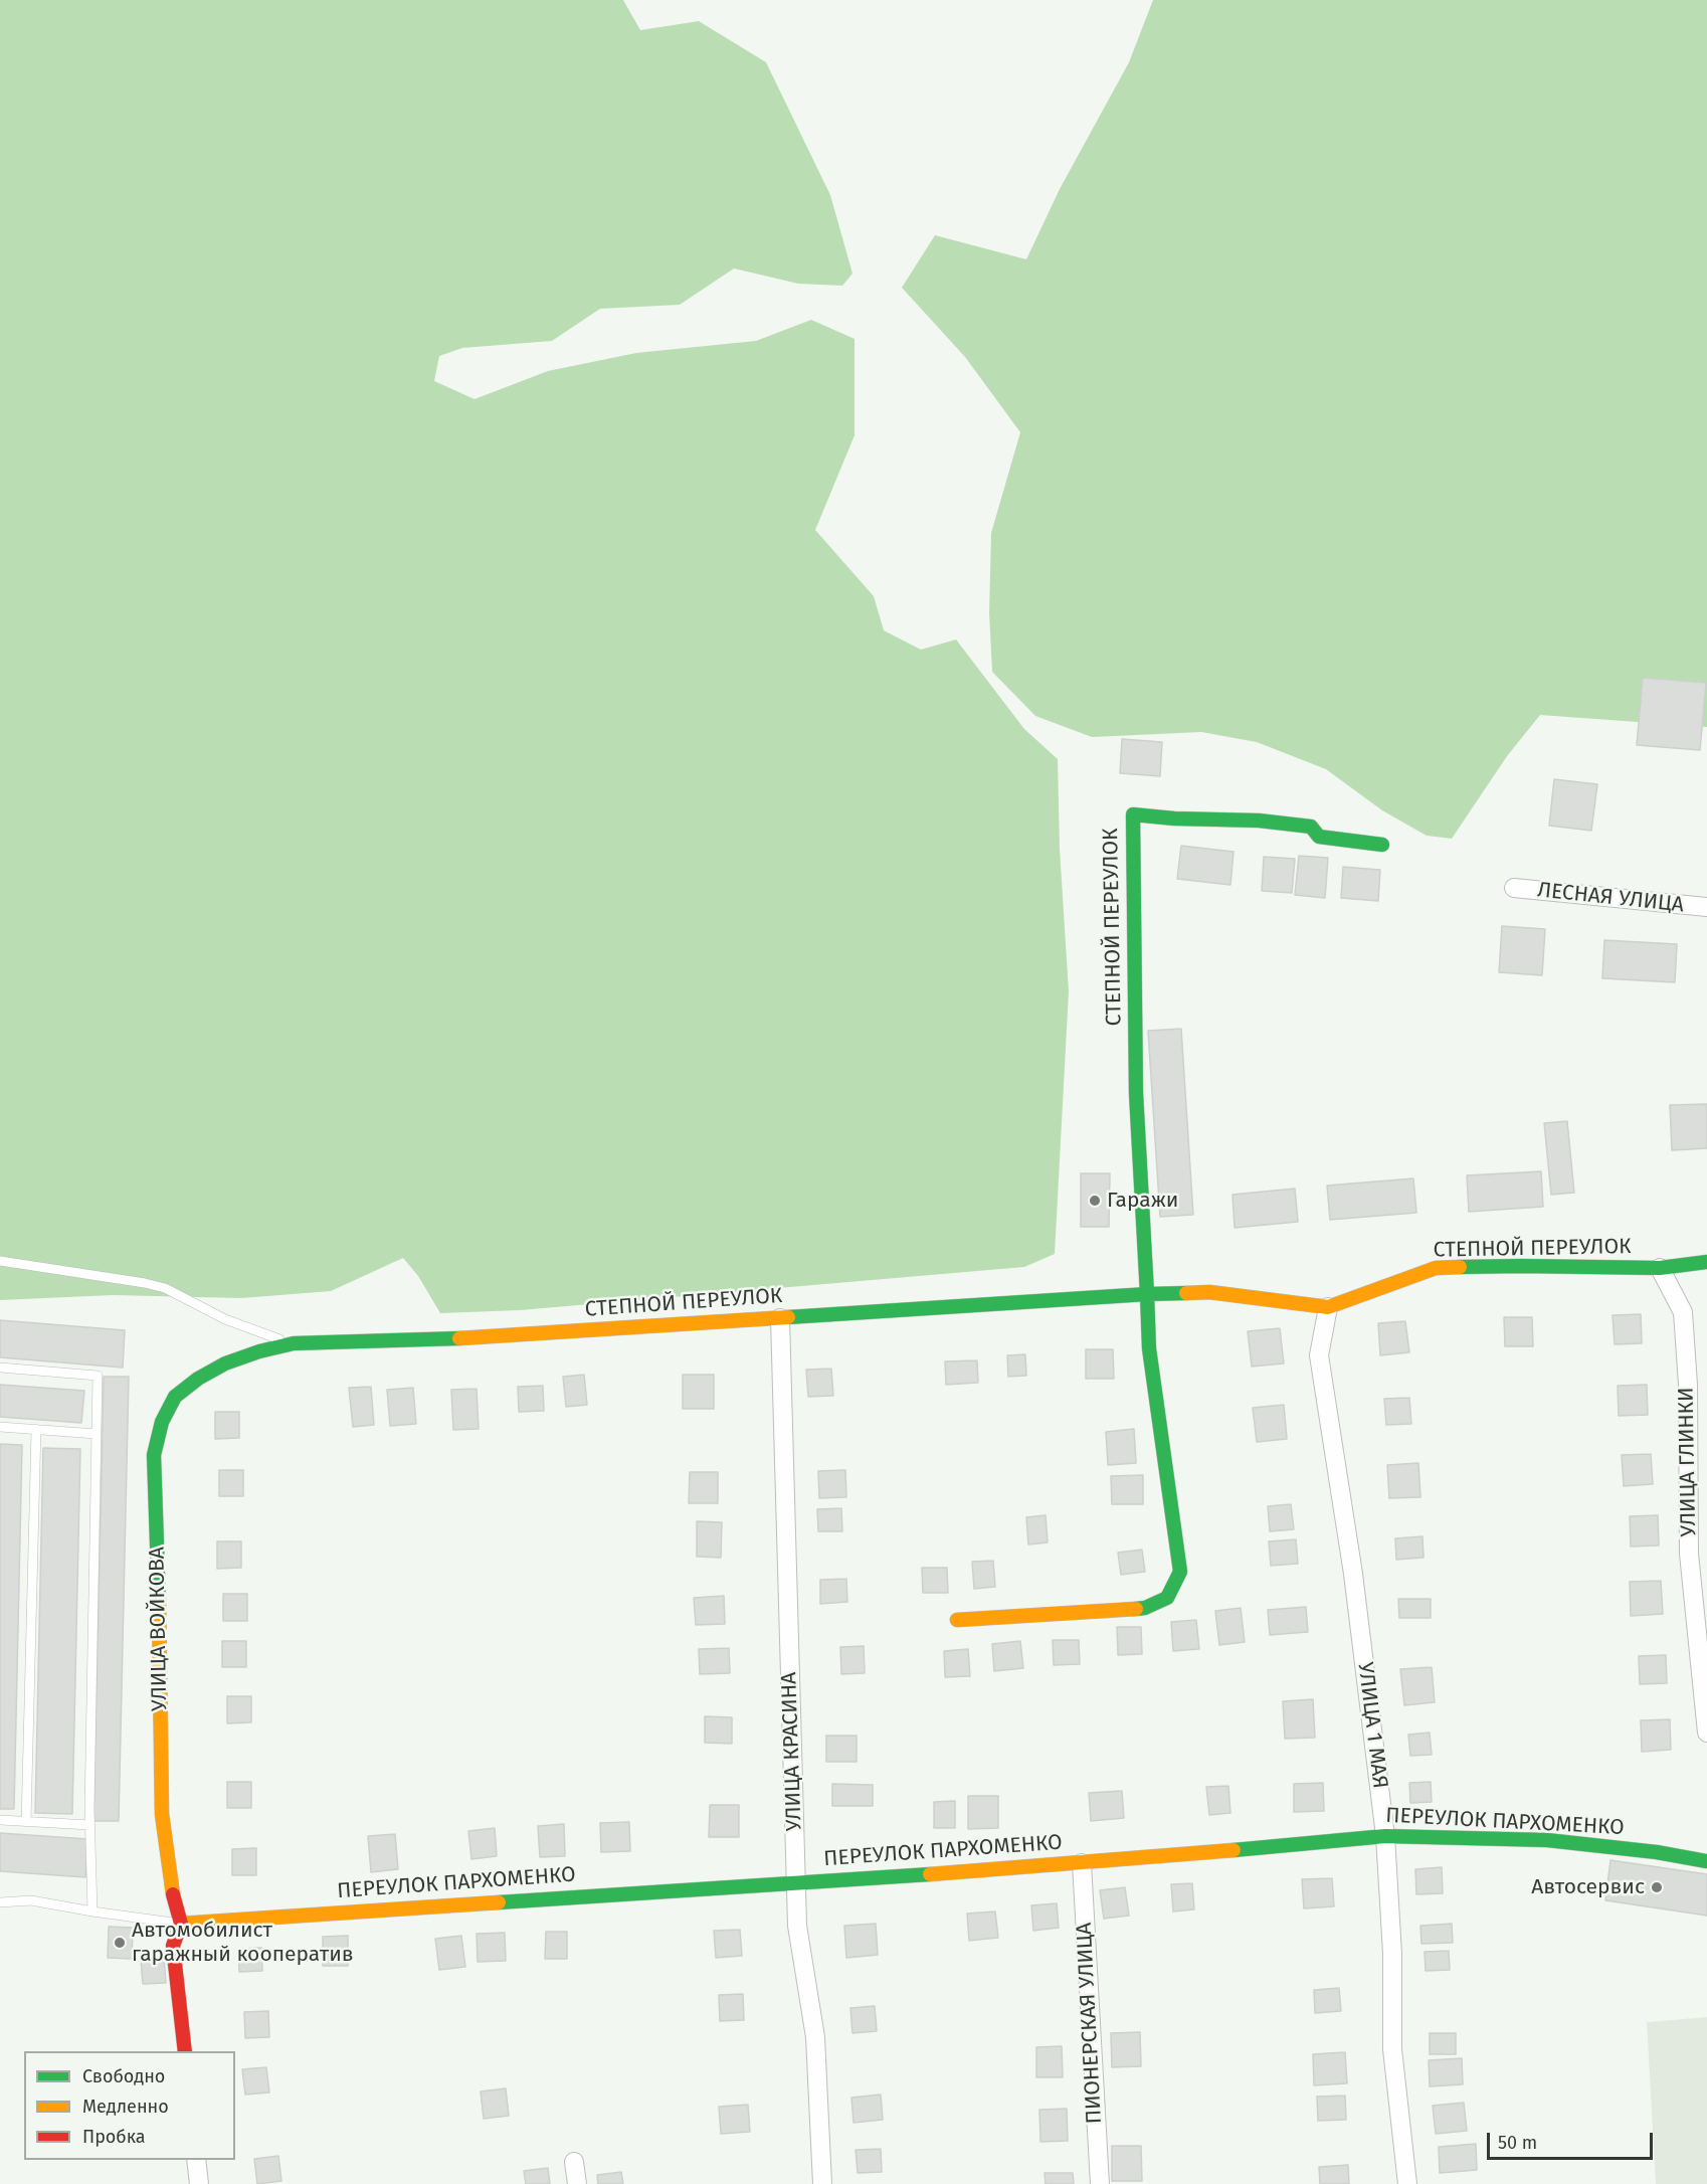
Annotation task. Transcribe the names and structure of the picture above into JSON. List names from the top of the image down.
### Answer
{
  "streets": {
    "street": [
      "ЛЕСНАЯ УЛИЦА",
      "СТЕПНОЙ ПЕРЕУЛОК",
      "УЛИЦА ГЛИНКИ",
      "УЛИЦА ВОЙКОВА",
      "УЛИЦА 1 МАЯ",
      "УЛИЦА КРАСИНА",
      "ПЕРЕУЛОК ПАРХОМЕНКО",
      "ПИОНЕРСКАЯ УЛИЦА"
    ]
  },
  "crossings": [
    ["СТЕПНОЙ ПЕРЕУЛОК", "УЛИЦА ГЛИНКИ"],
    ["СТЕПНОЙ ПЕРЕУЛОК", "УЛИЦА ВОЙКОВА"],
    ["СТЕПНОЙ ПЕРЕУЛОК", "УЛИЦА 1 МАЯ"],
    ["СТЕПНОЙ ПЕРЕУЛОК", "УЛИЦА КРАСИНА"],
    ["УЛИЦА ВОЙКОВА", "ПЕРЕУЛОК ПАРХОМЕНКО"],
    ["УЛИЦА 1 МАЯ", "ПЕРЕУЛОК ПАРХОМЕНКО"],
    ["УЛИЦА КРАСИНА", "ПЕРЕУЛОК ПАРХОМЕНКО"],
    ["ПЕРЕУЛОК ПАРХОМЕНКО", "ПИОНЕРСКАЯ УЛИЦА"]
  ],
  "places": ["Гаражи", "Автосервис", "Автомобилист гаражный кооператив"],
  "legend": ["Свободно", "Медленно", "Пробка"],
  "scale_bar": "50 m"
}
